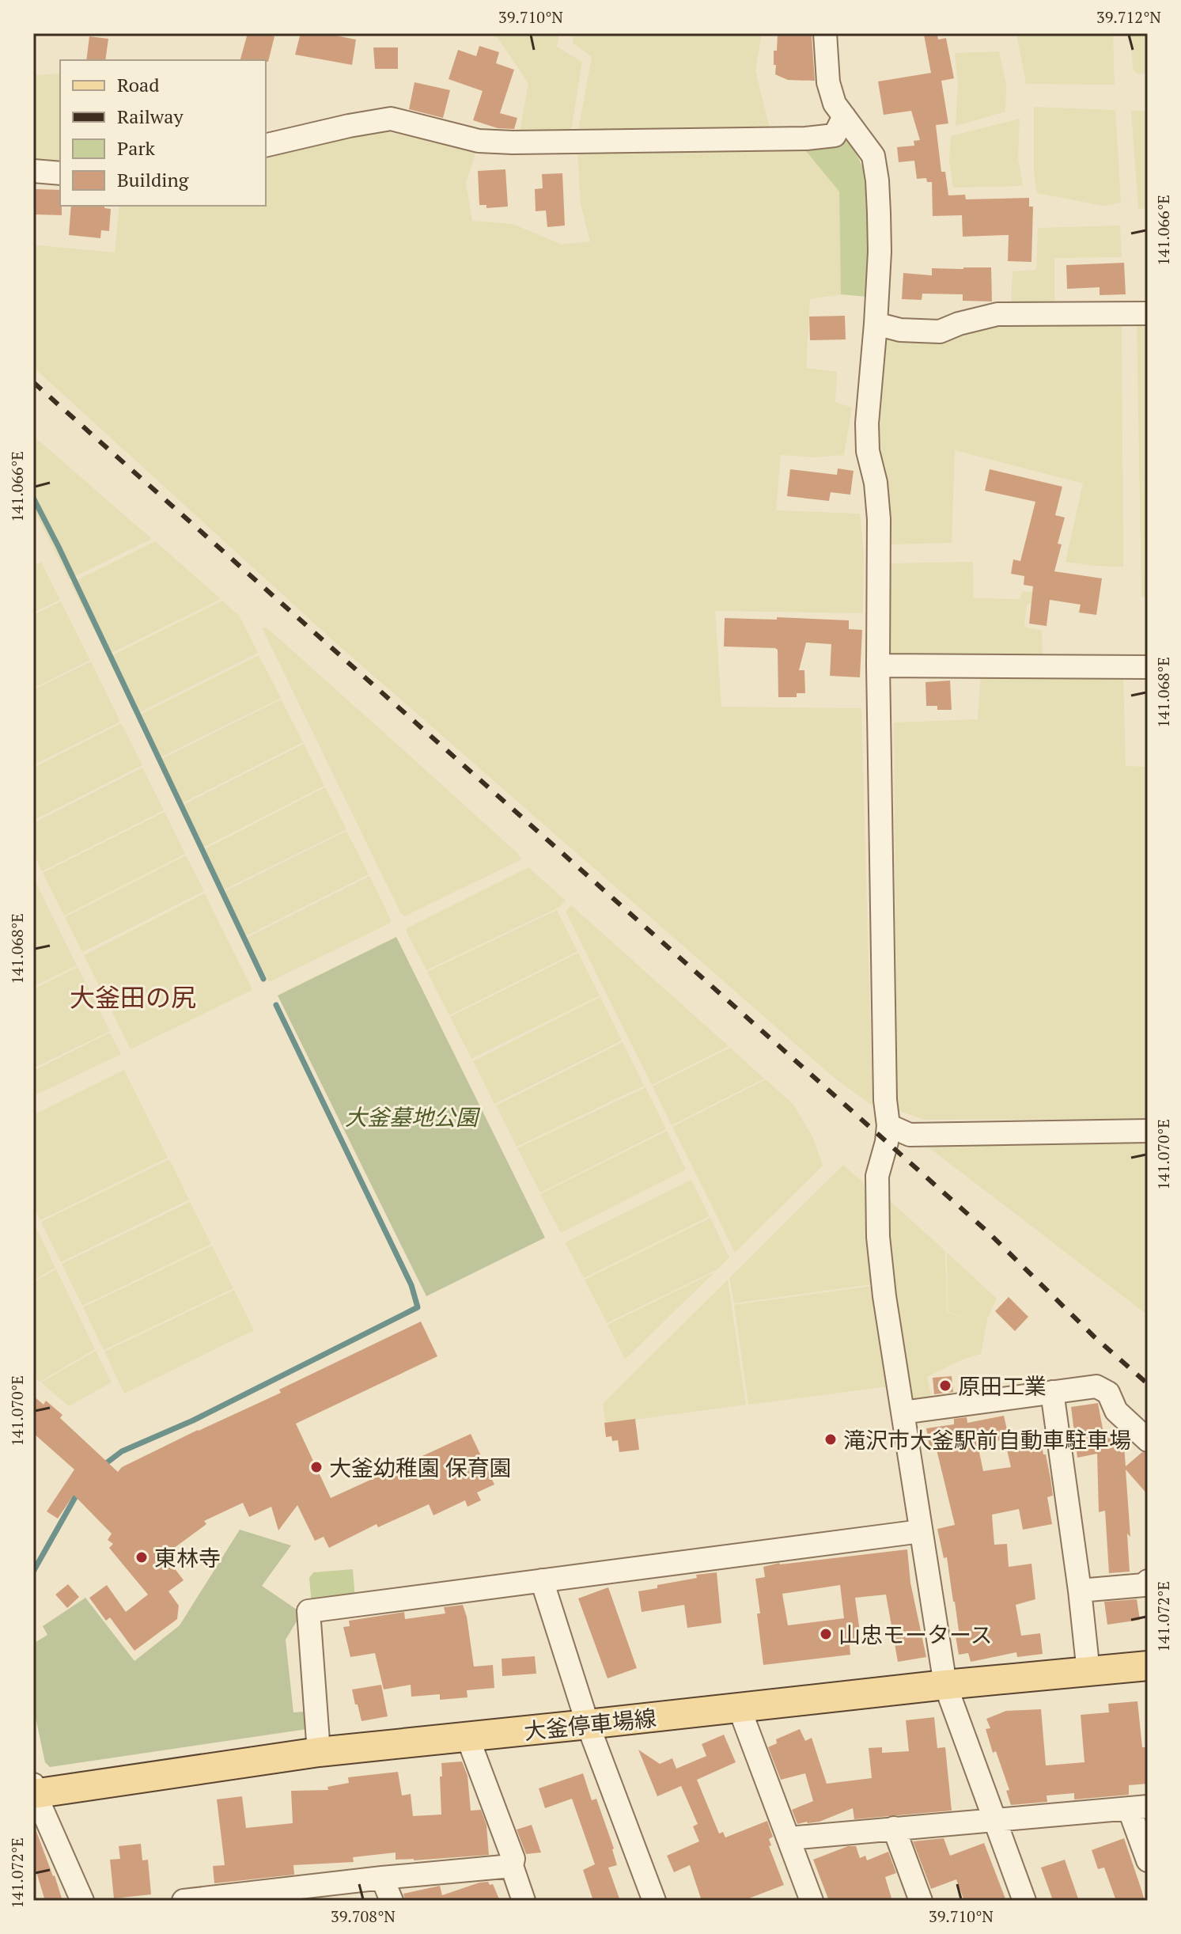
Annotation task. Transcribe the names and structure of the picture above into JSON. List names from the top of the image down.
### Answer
{
  "streets": {
    "main road": ["大釜停車場線"]
  },
  "districts": ["大釜田の尻"],
  "parks": ["大釜墓地公園"],
  "places": [
    "原田工業",
    "滝沢市大釜駅前自動車駐車場",
    "大釜幼稚園 保育園",
    "東林寺",
    "山忠モータース"
  ],
  "legend": [
    "Road",
    "Railway",
    "Park",
    "Building"
  ],
  "coordinates": [
    "39.710°N",
    "39.712°N",
    "141.066°E",
    "141.068°E",
    "141.070°E",
    "141.072°E",
    "39.708°N"
  ]
}
